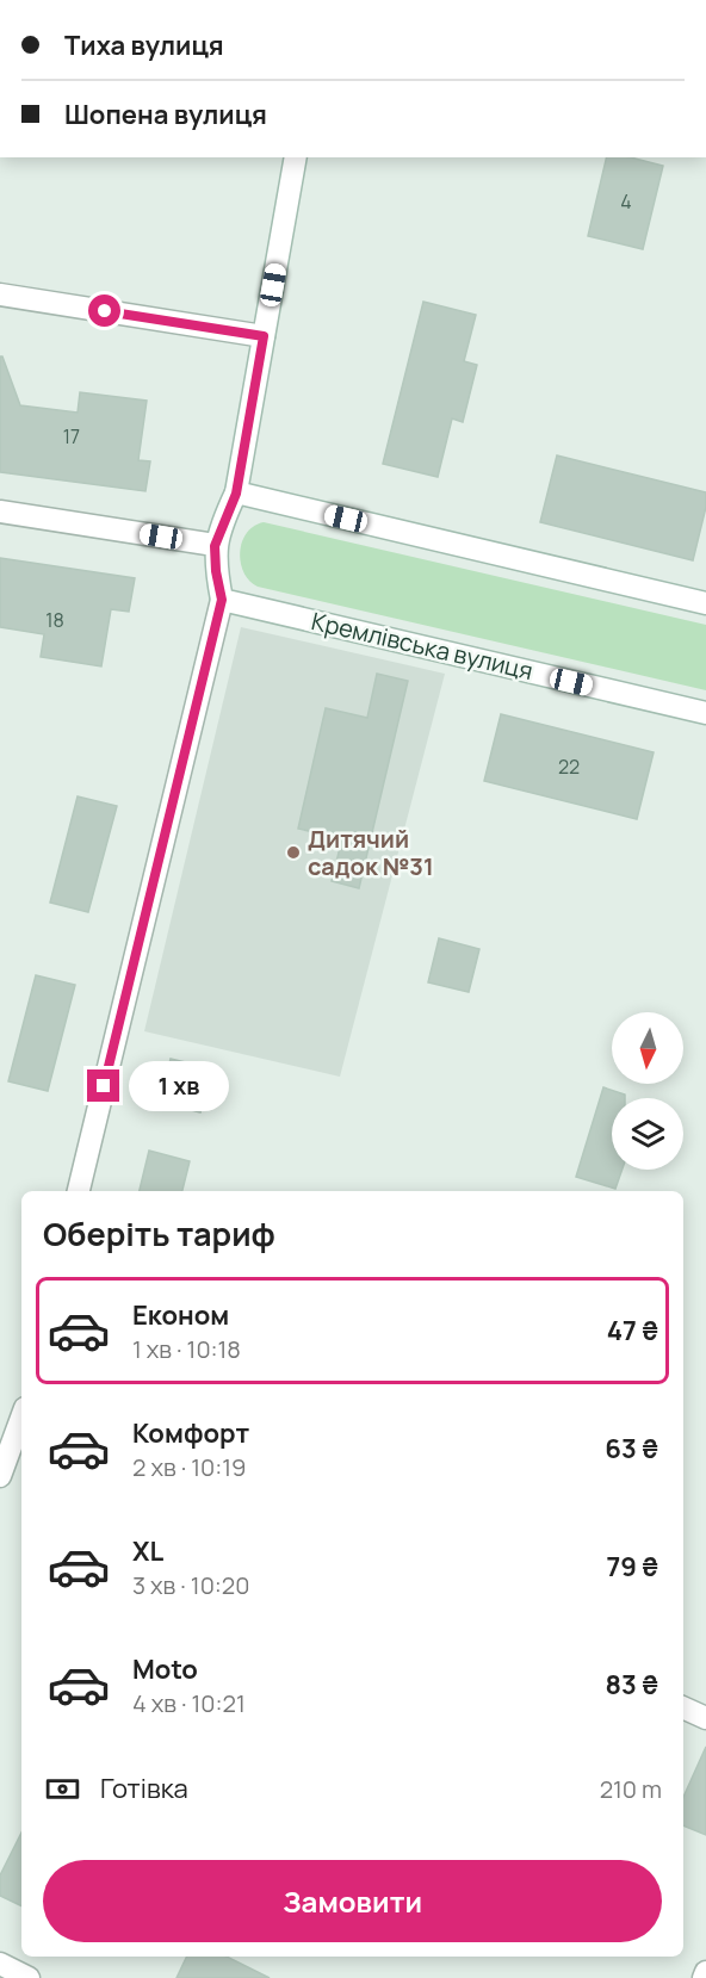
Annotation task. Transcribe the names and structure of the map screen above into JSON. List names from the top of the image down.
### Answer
{
  "streets": {
    "street": ["Кремлівська вулиця"]
  },
  "places": ["Дитячий садок №31"],
  "house_numbers": [
    "4",
    "17",
    "18",
    "22"
  ],
  "north": "bottom",
  "page": {
    "banner": ["Тиха вулиця", "Шопена вулиця"],
    "bubble": "1 хв",
    "heading": "Оберіть тариф",
    "list": [
      {
        "name": "Економ",
        "note": "1 хв · 10:18",
        "value": "47 ₴"
      },
      {
        "name": "Комфорт",
        "note": "2 хв · 10:19",
        "value": "63 ₴"
      },
      {
        "name": "XL",
        "note": "3 хв · 10:20",
        "value": "79 ₴"
      },
      {
        "name": "Moto",
        "note": "4 хв · 10:21",
        "value": "83 ₴"
      }
    ],
    "pay": ["Готівка", "210 m"],
    "buttons": "Замовити"
  }
}
